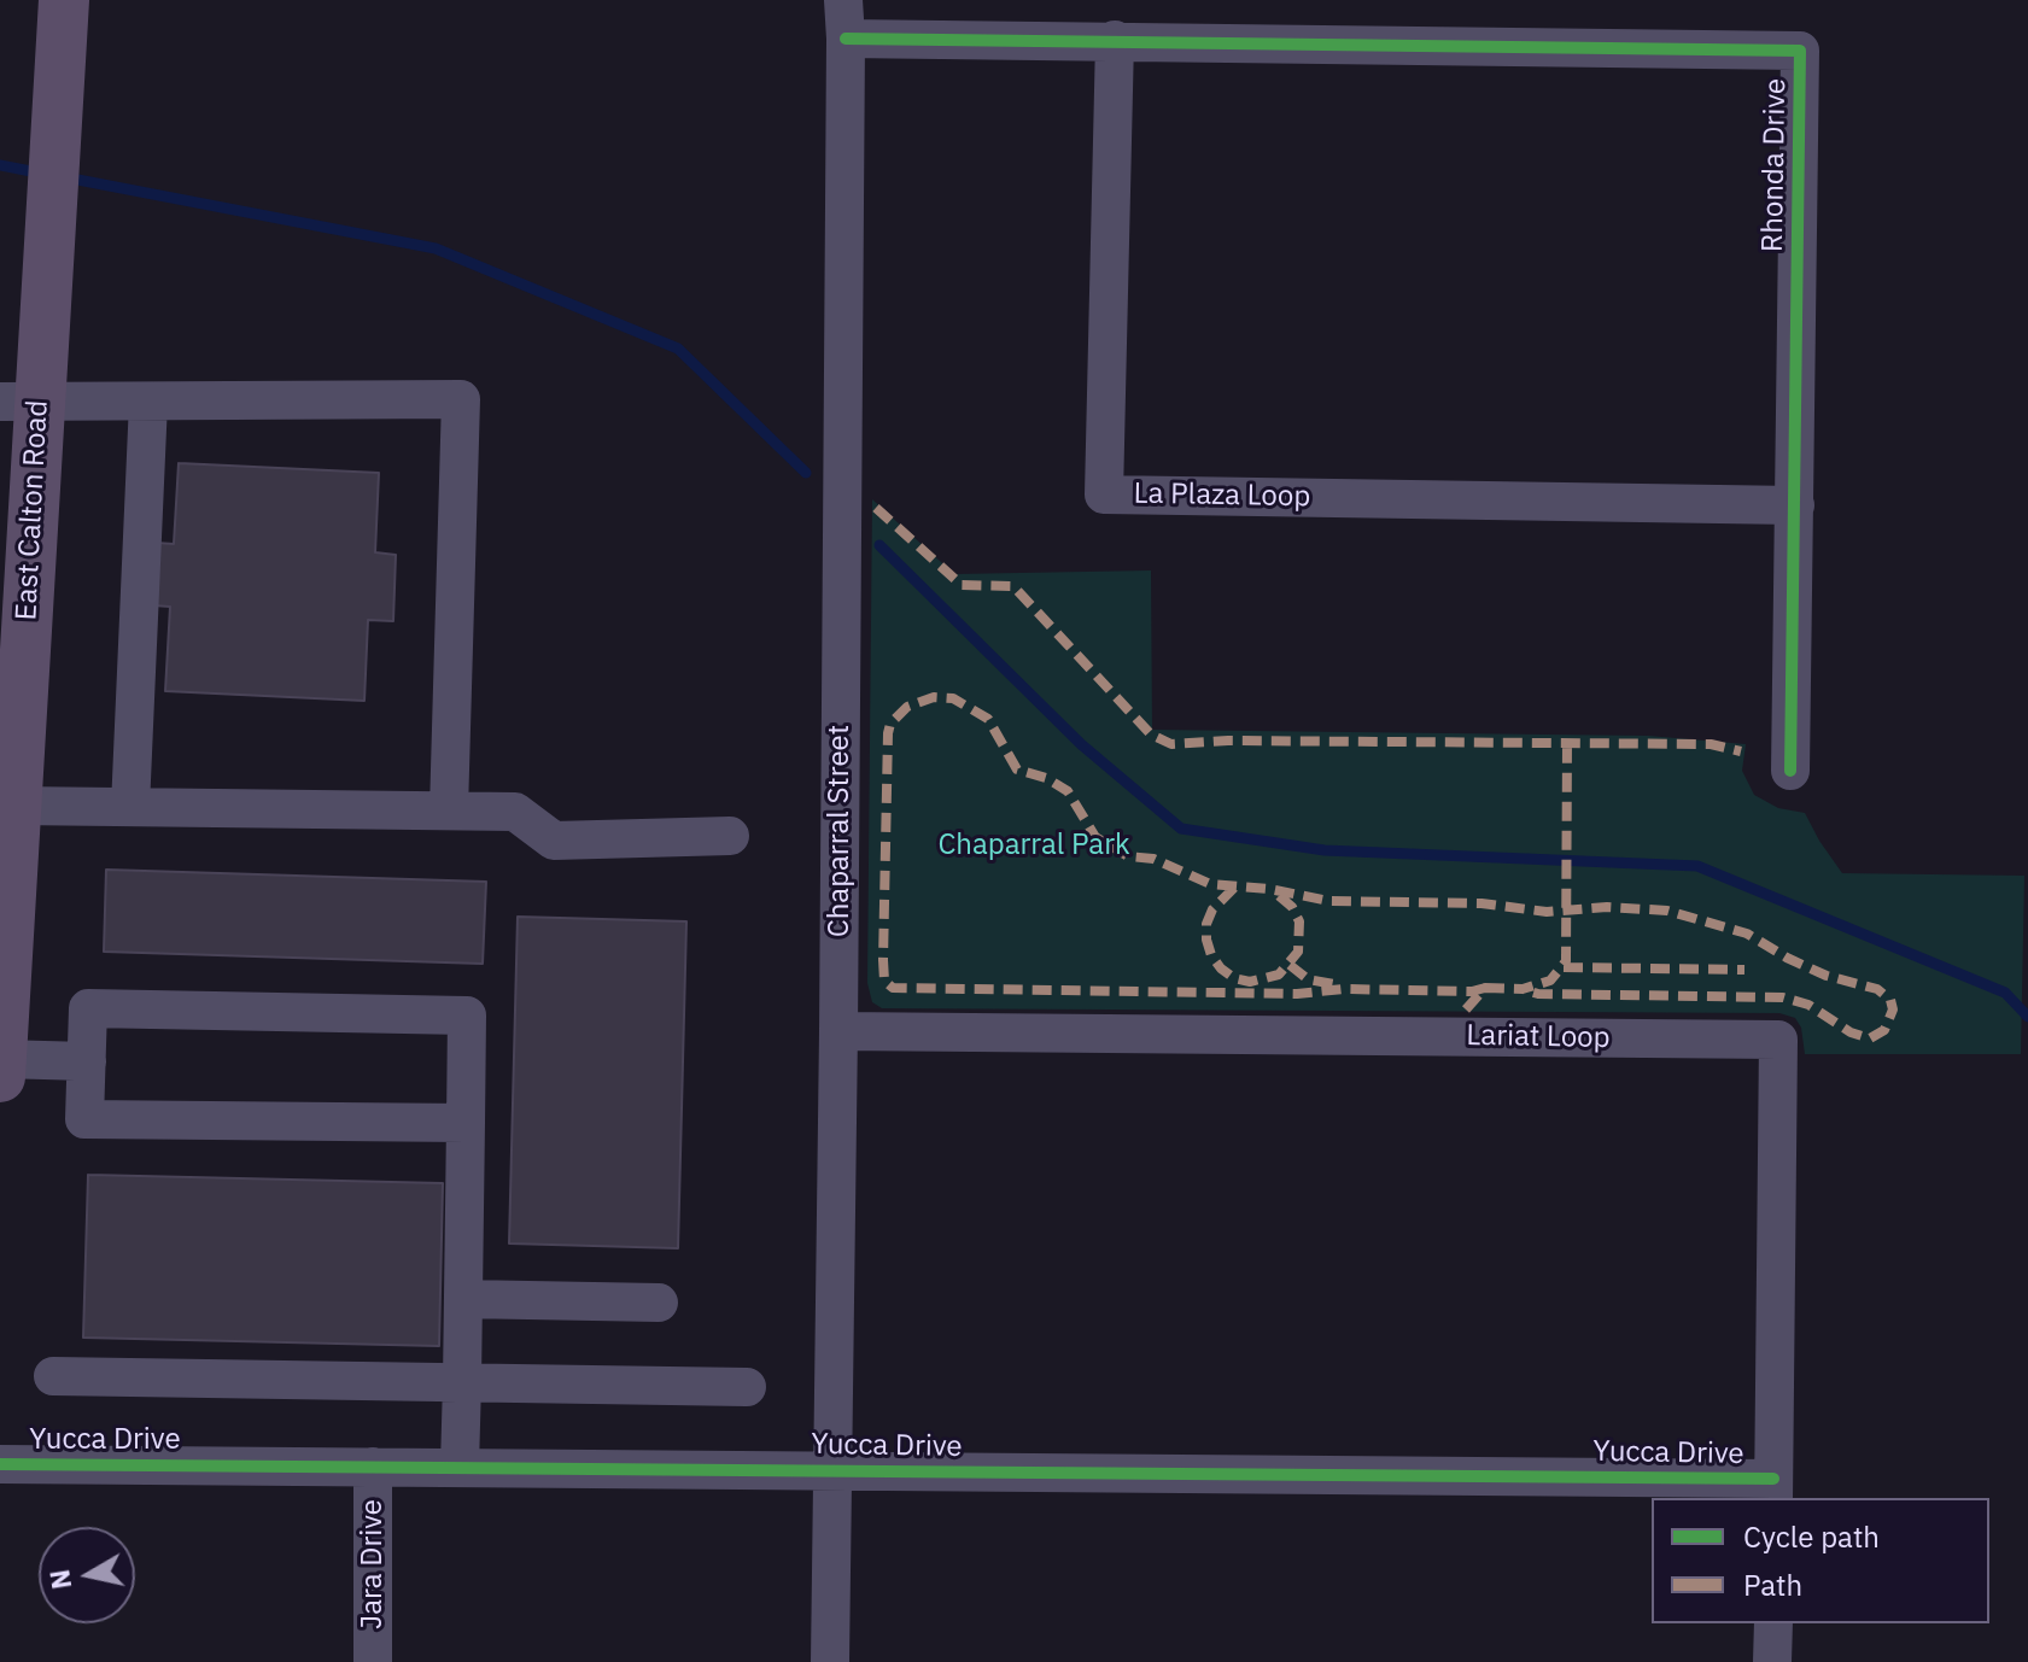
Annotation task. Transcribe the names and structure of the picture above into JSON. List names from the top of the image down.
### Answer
{
  "streets": {
    "main road": ["East Calton Road"],
    "street": [
      "Rhonda Drive",
      "La Plaza Loop",
      "Chaparral Street",
      "Lariat Loop",
      "Yucca Drive",
      "Jara Drive"
    ]
  },
  "crossings": [
    ["Rhonda Drive", "La Plaza Loop"],
    ["Rhonda Drive", "Chaparral Street"],
    ["Chaparral Street", "Lariat Loop"],
    ["Chaparral Street", "Yucca Drive"],
    ["Lariat Loop", "Yucca Drive"],
    ["Yucca Drive", "Jara Drive"]
  ],
  "parks": ["Chaparral Park"],
  "legend": ["Cycle path", "Path"],
  "north": "left"
}
